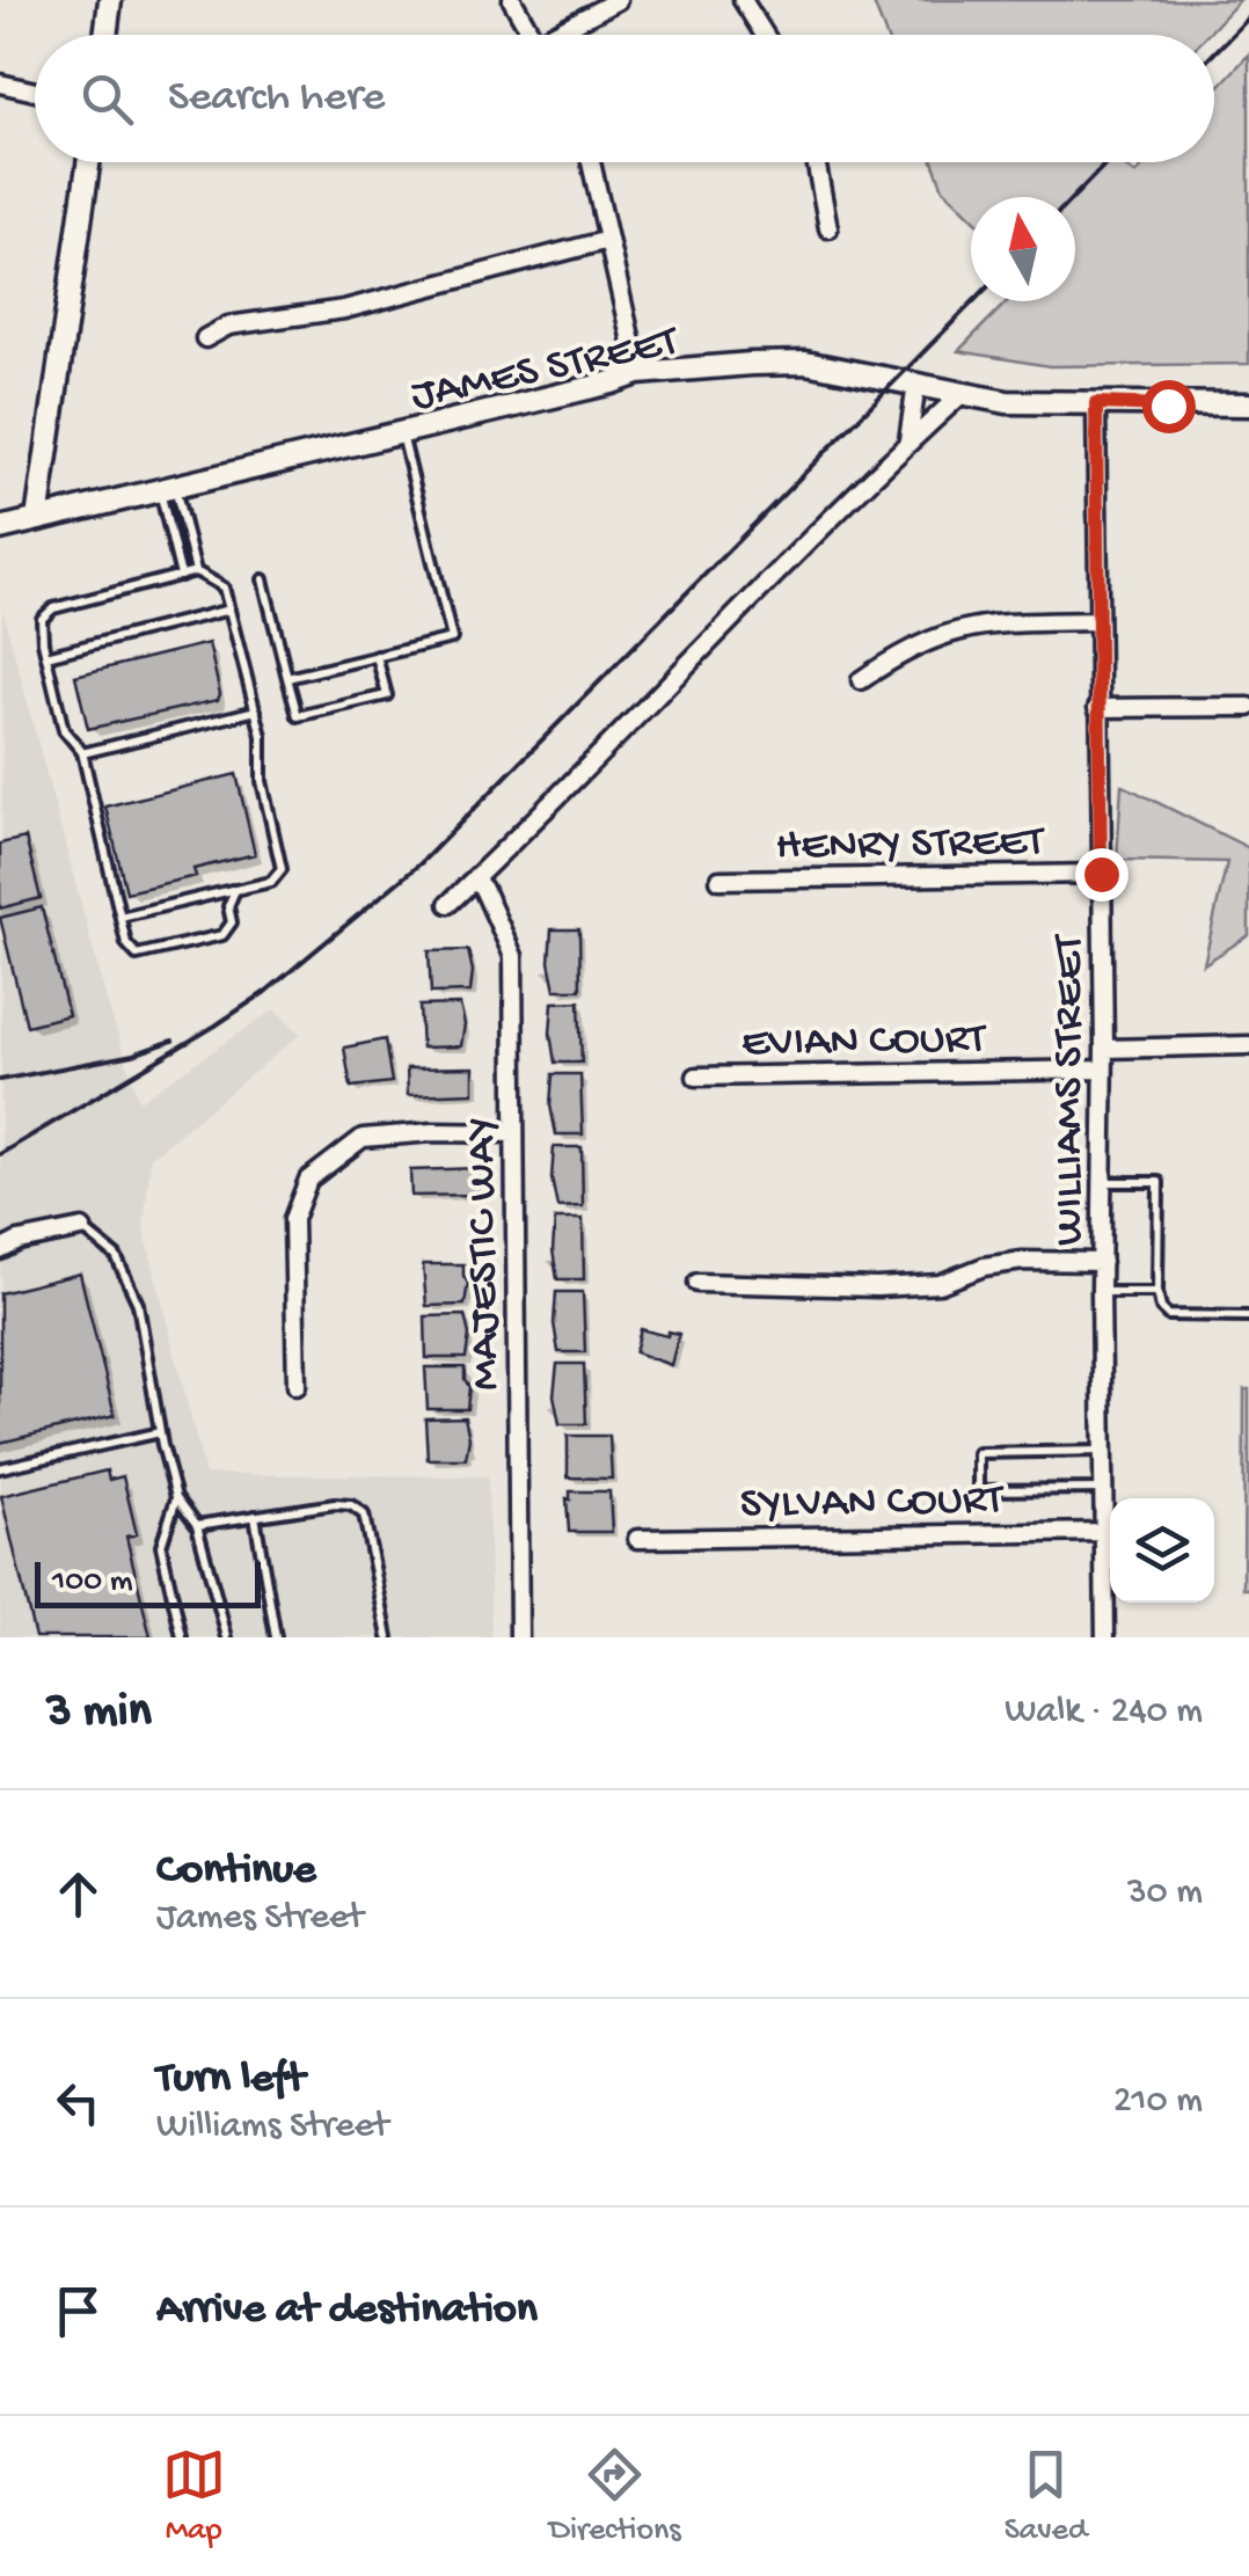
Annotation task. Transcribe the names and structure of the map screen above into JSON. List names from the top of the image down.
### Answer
{
  "streets": {
    "street": [
      "JAMES STREET",
      "HENRY STREET",
      "EVIAN COURT",
      "WILLIAMS STREET",
      "MAJESTIC WAY",
      "SYLVAN COURT"
    ]
  },
  "crossings": [
    ["JAMES STREET", "WILLIAMS STREET"],
    ["HENRY STREET", "WILLIAMS STREET"],
    ["EVIAN COURT", "WILLIAMS STREET"],
    ["WILLIAMS STREET", "SYLVAN COURT"]
  ],
  "scale_bar": "100 m",
  "north": "top",
  "page": {
    "search": "Search here",
    "scale": "100 m",
    "heading": ["3 min", "Walk · 240 m"],
    "list": [
      ["Continue", "James Street", "30 m"],
      ["Turn left", "Williams Street", "210 m"],
      "Arrive at destination"
    ],
    "nav": ["Map", "Directions", "Saved"]
  }
}
